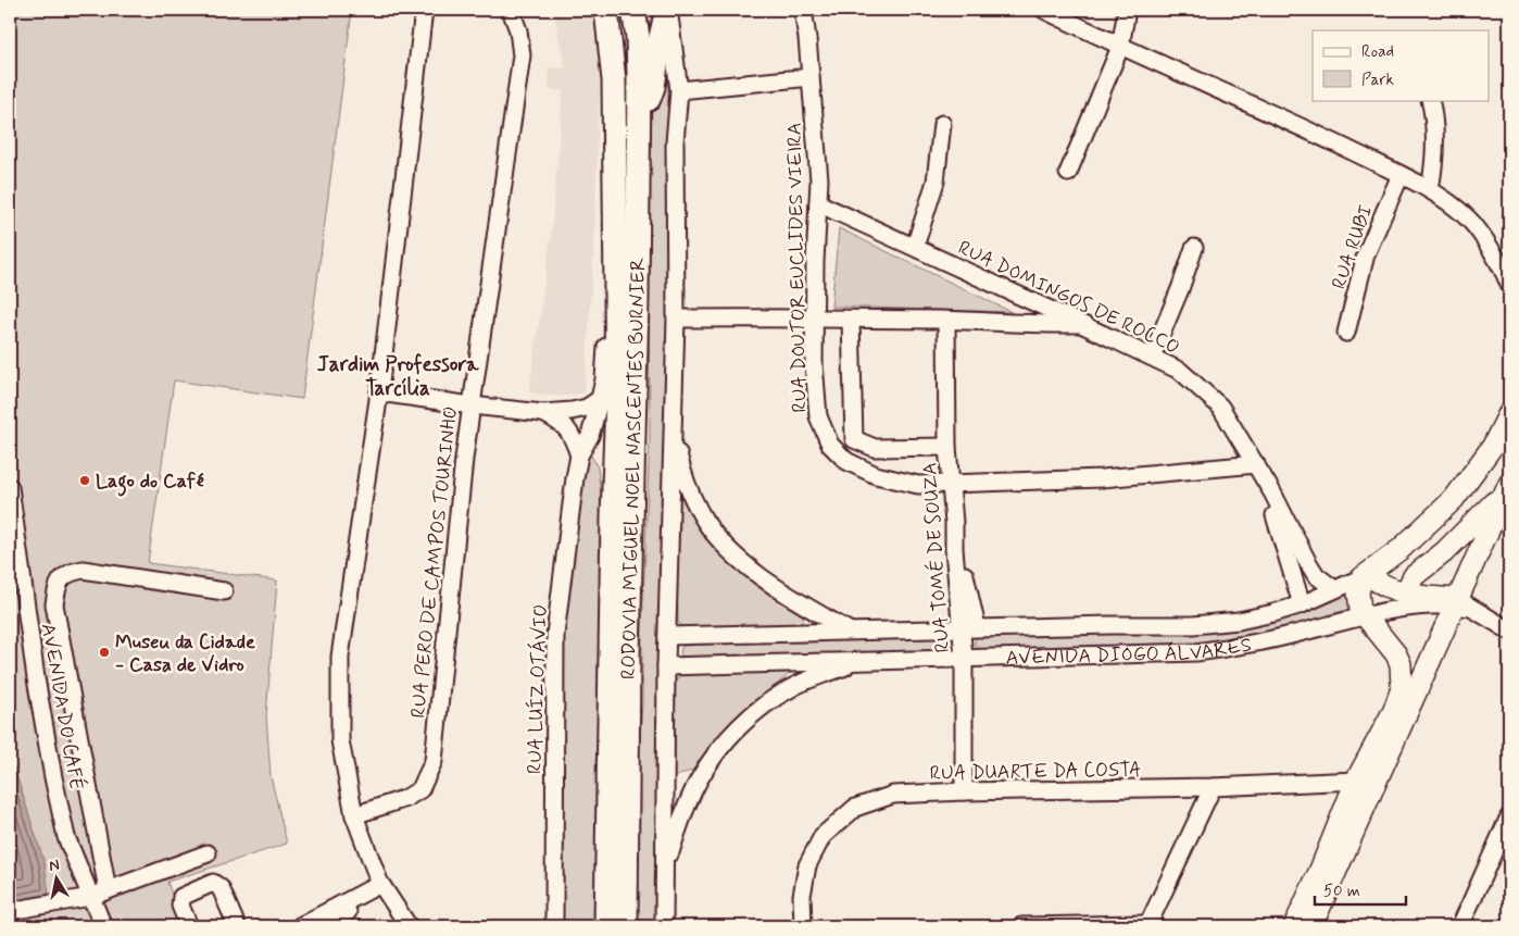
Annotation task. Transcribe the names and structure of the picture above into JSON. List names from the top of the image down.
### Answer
{
  "streets": {
    "highway": ["RODOVIA MIGUEL NOEL NASCENTES BURNIER"],
    "main road": ["AVENIDA DIOGO ÁLVARES"],
    "street": [
      "RUA RUBI",
      "RUA DOUTOR EUCLIDES VIEIRA",
      "RUA DOMINGOS DE ROCCO",
      "RUA TOMÉ DE SOUZA",
      "RUA PERO DE CAMPOS TOURINHO",
      "RUA LUÍZ OTÁVIO",
      "AVENIDA DO CAFÉ",
      "RUA DUARTE DA COSTA"
    ]
  },
  "crossings": [
    ["RUA DOUTOR EUCLIDES VIEIRA", "RUA DOMINGOS DE ROCCO"],
    ["RUA DOUTOR EUCLIDES VIEIRA", "RUA TOMÉ DE SOUZA"],
    ["RUA DOMINGOS DE ROCCO", "AVENIDA DIOGO ÁLVARES"],
    ["RODOVIA MIGUEL NOEL NASCENTES BURNIER", "RUA LUÍZ OTÁVIO"],
    ["RUA TOMÉ DE SOUZA", "AVENIDA DIOGO ÁLVARES"],
    ["RUA TOMÉ DE SOUZA", "RUA DUARTE DA COSTA"]
  ],
  "districts": ["Jardim Professora Tarcília"],
  "places": ["Lago do Café", "Museu da Cidade - Casa de Vidro"],
  "legend": ["Road", "Park"],
  "scale_bar": "50 m",
  "north": "top"
}
